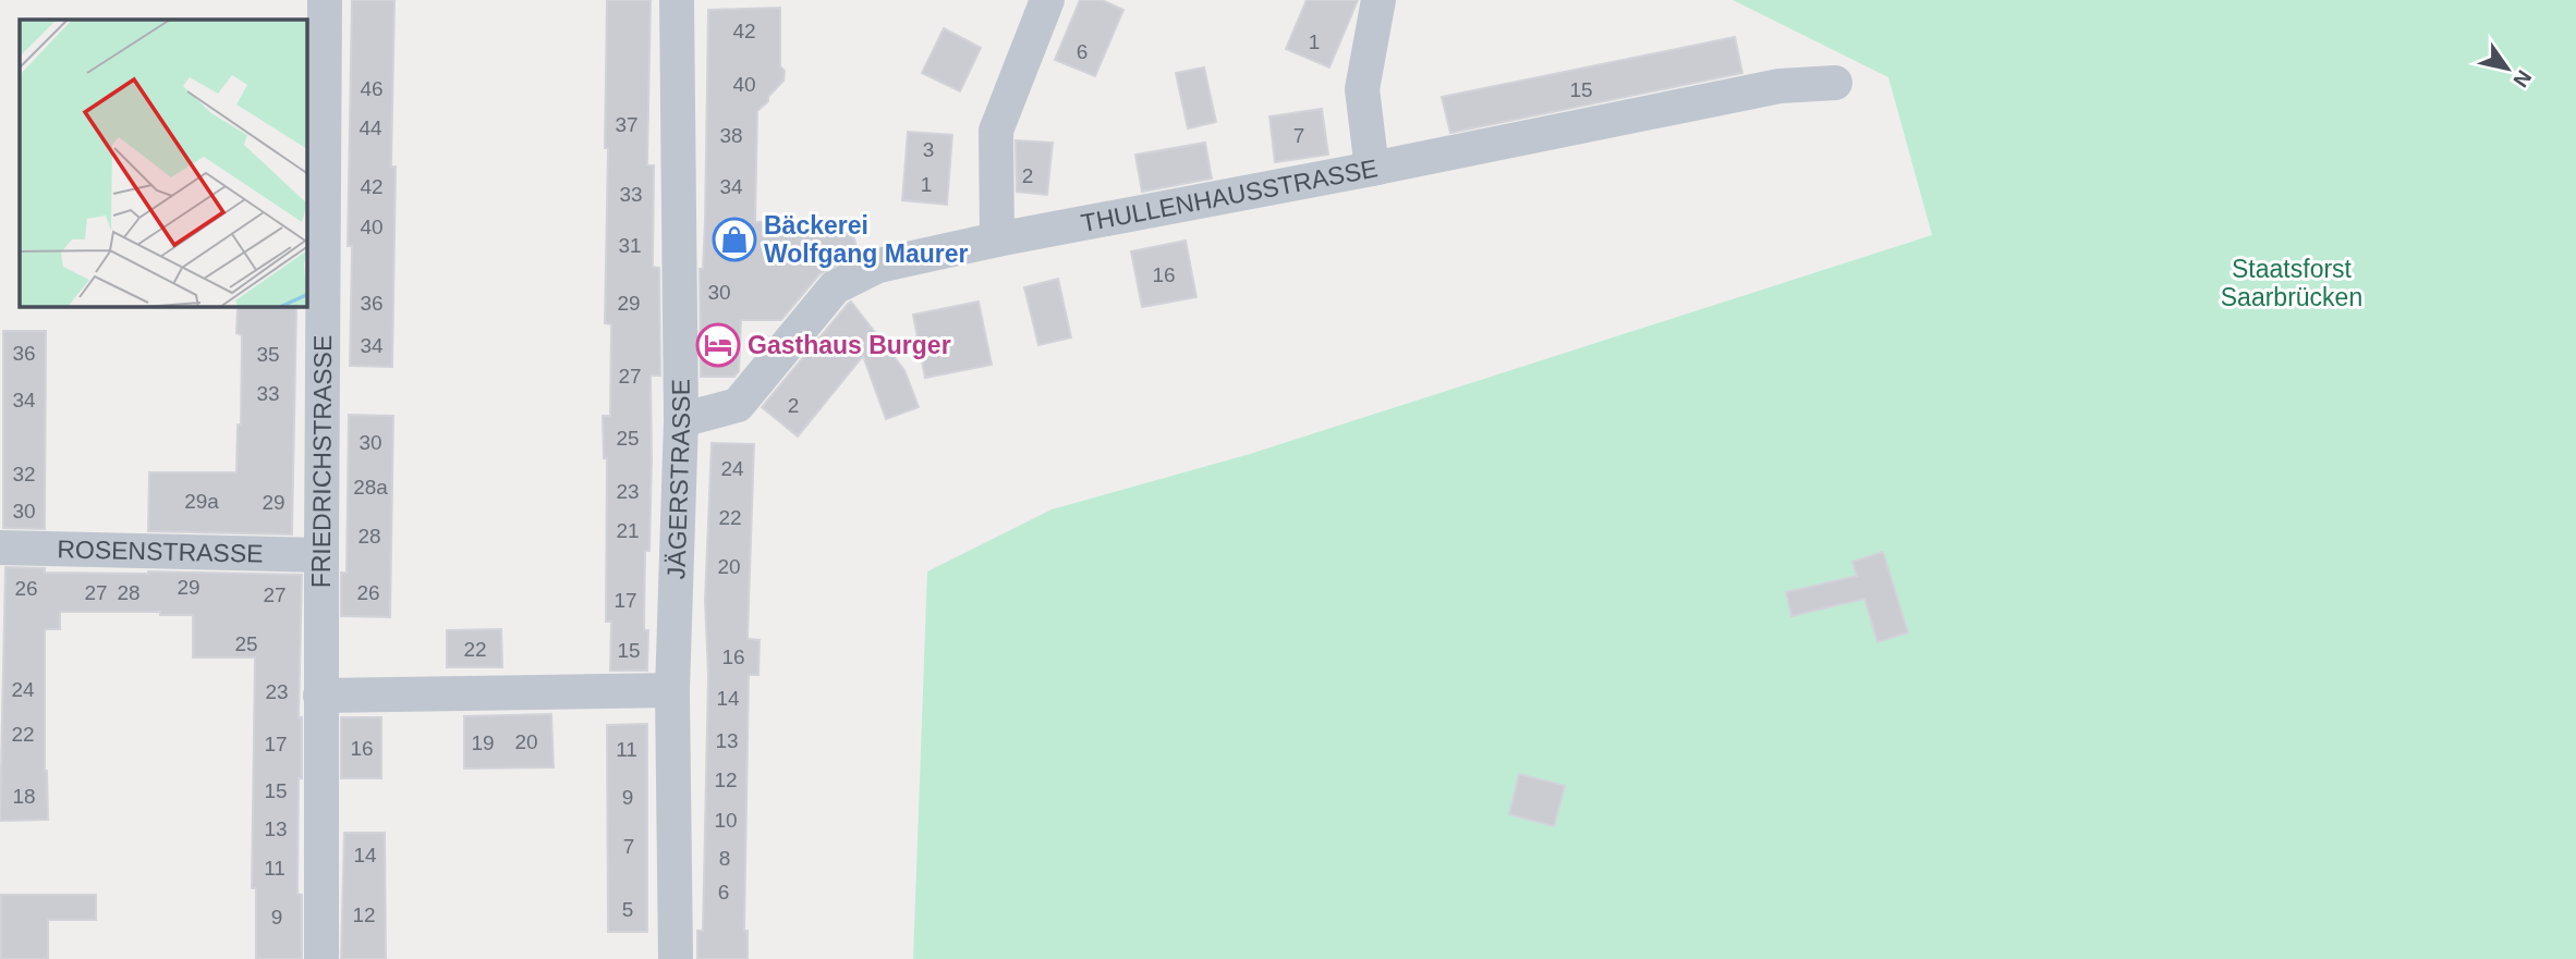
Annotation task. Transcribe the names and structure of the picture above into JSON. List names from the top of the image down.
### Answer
{
  "streets": {
    "street": [
      "THULLENHAUSSTRASSE",
      "FRIEDRICHSTRASSE",
      "JÄGERSTRASSE",
      "ROSENSTRASSE"
    ]
  },
  "crossings": [
    ["THULLENHAUSSTRASSE", "JÄGERSTRASSE"],
    ["FRIEDRICHSTRASSE", "ROSENSTRASSE"]
  ],
  "parks": ["Staatsforst Saarbrücken"],
  "places": {
    "shop": ["Bäckerei Wolfgang Maurer"],
    "hotel": ["Gasthaus Burger"]
  },
  "house_numbers": [
    "42",
    "1",
    "6",
    "40",
    "46",
    "15",
    "37",
    "44",
    "38",
    "7",
    "3",
    "2",
    "1",
    "42",
    "34",
    "33",
    "40",
    "31",
    "16",
    "30",
    "36",
    "29",
    "34",
    "36",
    "35",
    "27",
    "33",
    "34",
    "2",
    "25",
    "30",
    "24",
    "32",
    "28a",
    "23",
    "29a",
    "29",
    "30",
    "22",
    "21",
    "28",
    "20",
    "29",
    "26",
    "27",
    "28",
    "26",
    "27",
    "17",
    "25",
    "22",
    "15",
    "16",
    "24",
    "23",
    "14",
    "22",
    "13",
    "20",
    "19",
    "17",
    "16",
    "11",
    "12",
    "15",
    "18",
    "9",
    "10",
    "13",
    "7",
    "14",
    "8",
    "11",
    "6",
    "5",
    "12",
    "9"
  ],
  "north": "bottom right"
}
